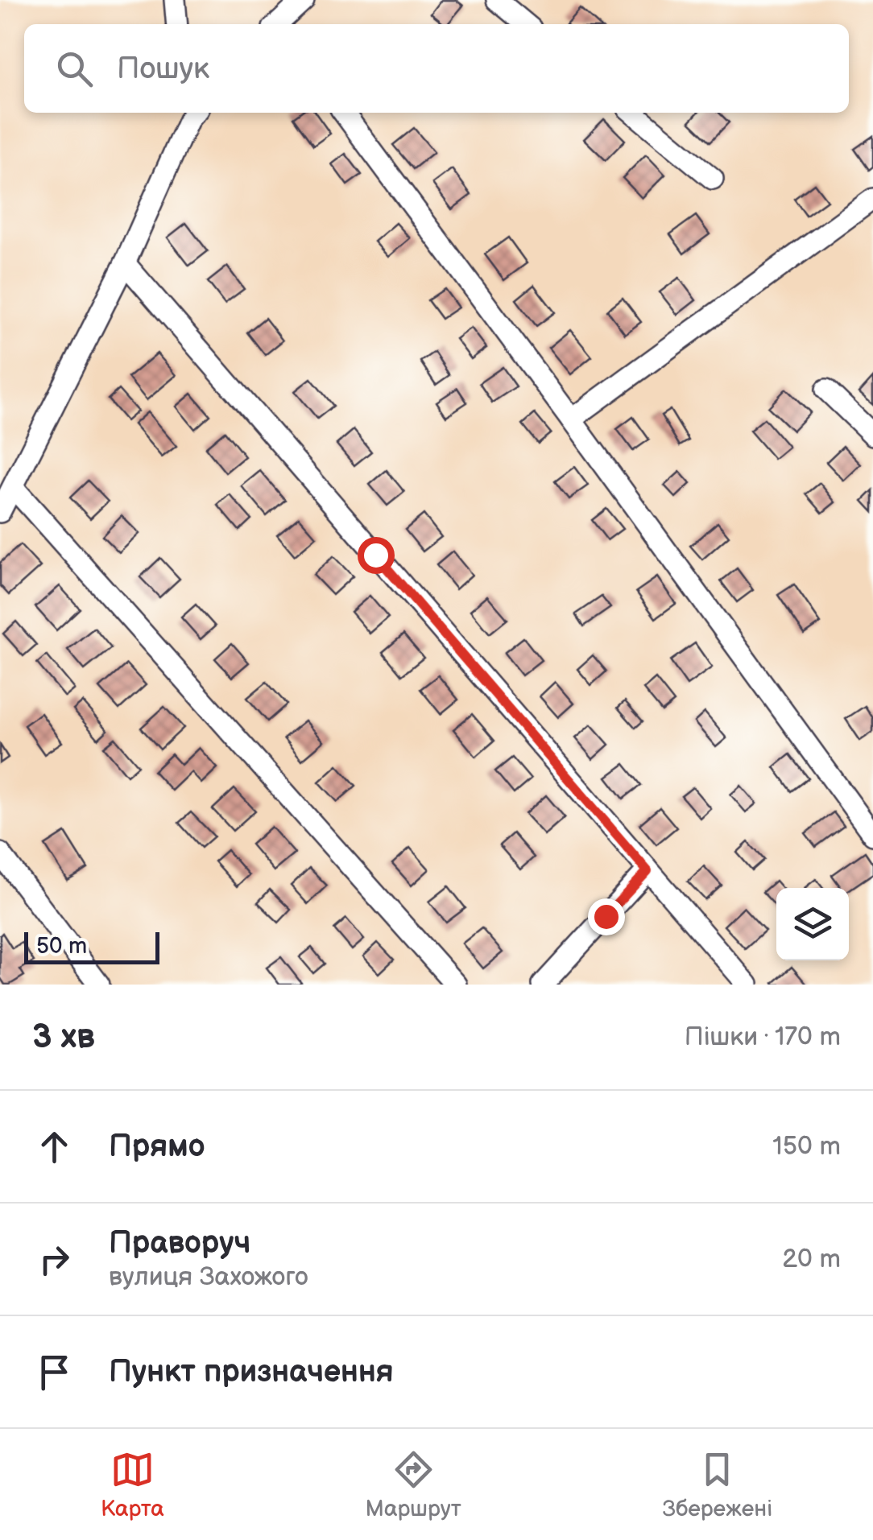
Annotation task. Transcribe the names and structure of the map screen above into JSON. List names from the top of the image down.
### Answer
{
  "scale_bar": "50 m",
  "page": {
    "search": "Пошук",
    "scale": "50 m",
    "heading": ["3 хв", "Пішки · 170 m"],
    "list": [
      ["Прямо", "150 m"],
      ["Праворуч", "вулиця Захожого", "20 m"],
      "Пункт призначення"
    ],
    "nav": ["Карта", "Маршрут", "Збережені"]
  }
}
